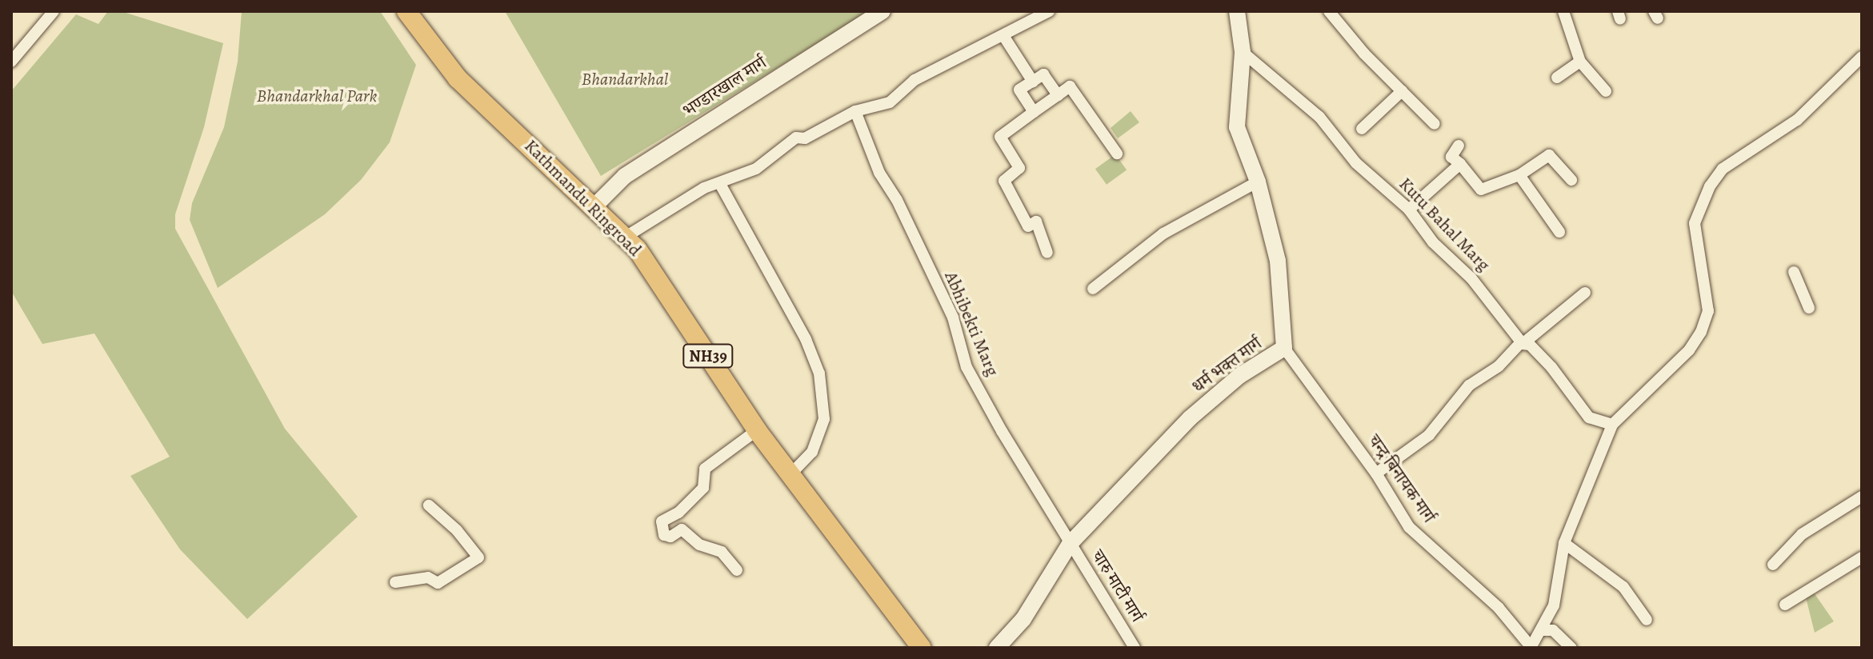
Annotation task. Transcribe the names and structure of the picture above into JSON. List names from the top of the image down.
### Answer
{
  "streets": {
    "highway": ["Kathmandu Ringroad", "NH39"],
    "main road": ["भण्डारखाल मार्ग", "धर्म भक्त मार्ग"],
    "street": [
      "Kutu Bahal Marg",
      "Abhibekti Marg",
      "चन्द्र बिनायक मार्ग",
      "चारु माटी मार्ग"
    ]
  },
  "crossings": [
    ["भण्डारखाल मार्ग", "Kathmandu Ringroad"],
    ["Kutu Bahal Marg", "धर्म भक्त मार्ग"],
    ["Kutu Bahal Marg", "चन्द्र बिनायक मार्ग"],
    ["Abhibekti Marg", "धर्म भक्त मार्ग"],
    ["Abhibekti Marg", "चारु माटी मार्ग"],
    ["धर्म भक्त मार्ग", "चन्द्र बिनायक मार्ग"],
    ["धर्म भक्त मार्ग", "चारु माटी मार्ग"]
  ],
  "parks": ["Bhandarkhal", "Bhandarkhal Park"]
}
